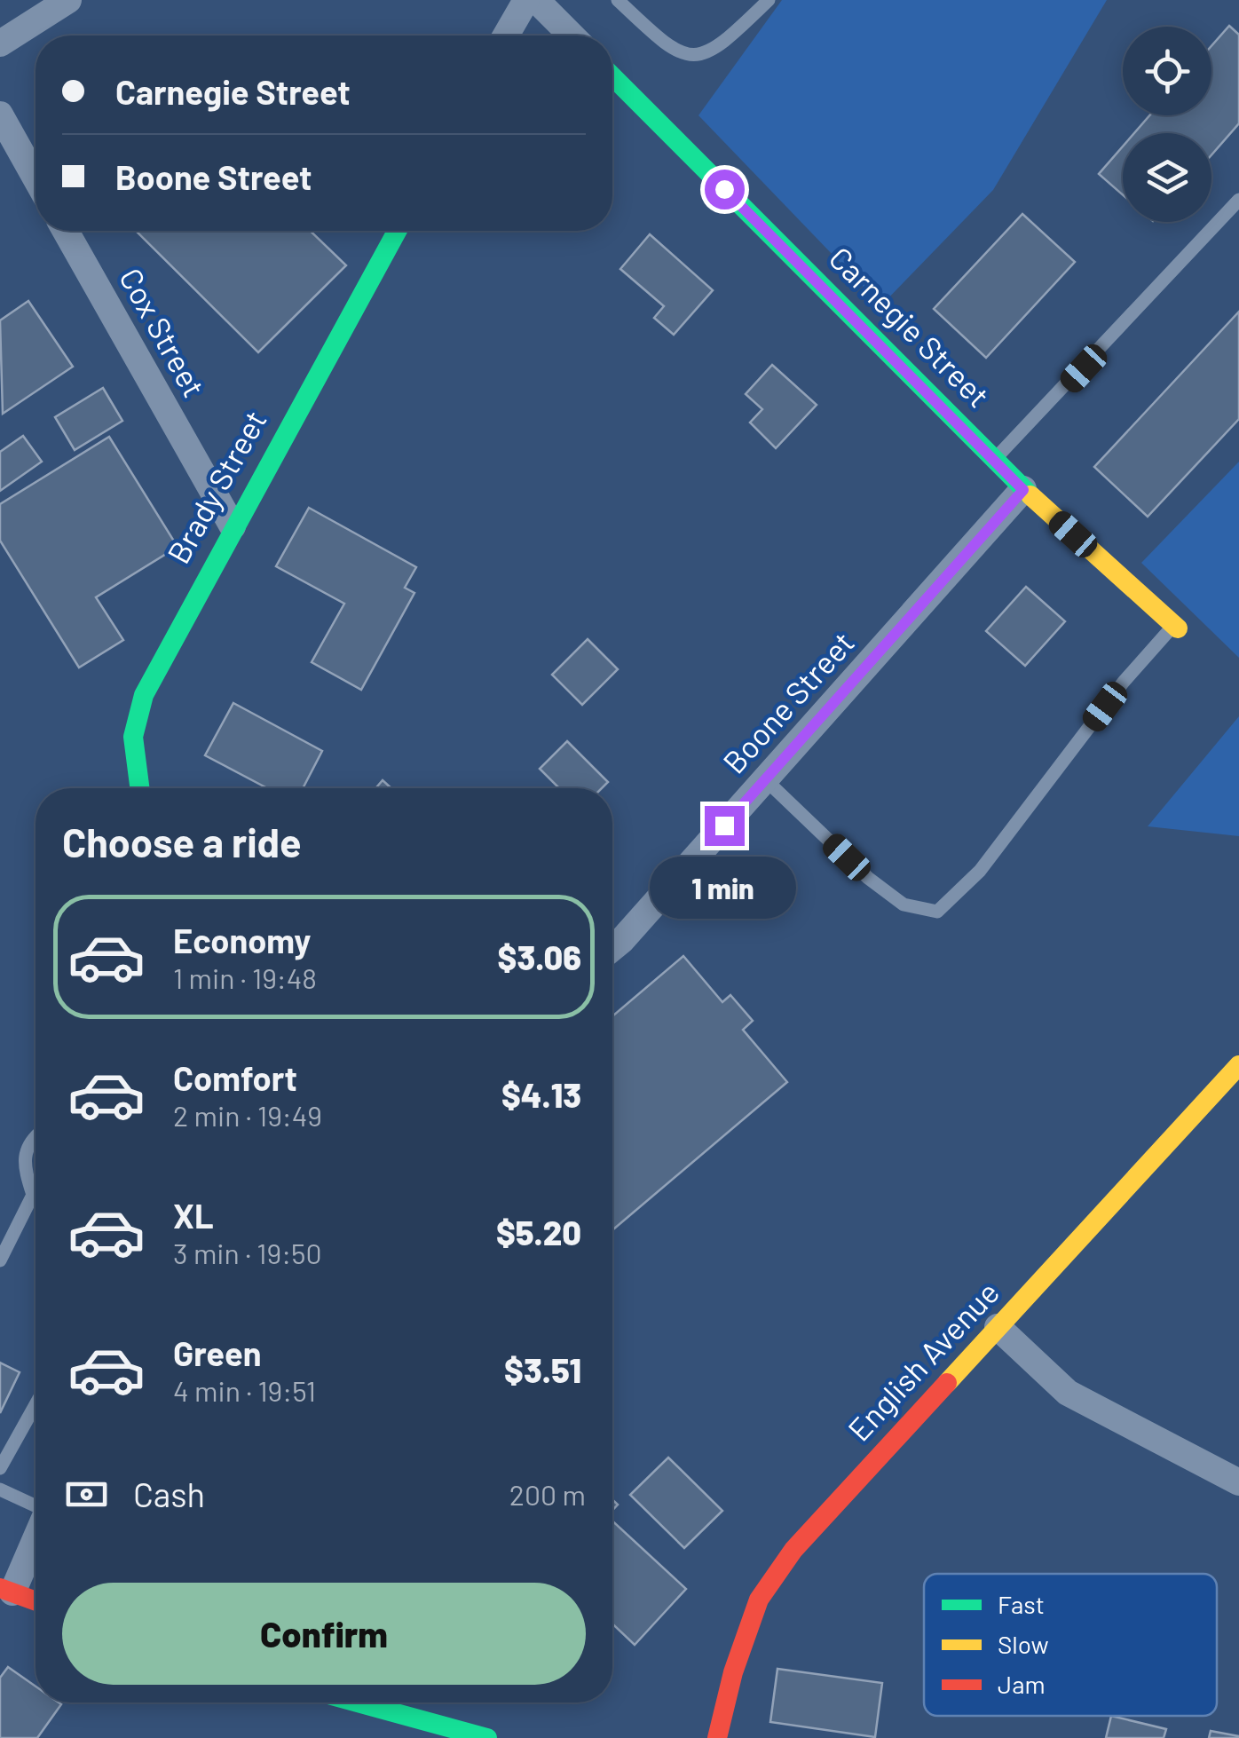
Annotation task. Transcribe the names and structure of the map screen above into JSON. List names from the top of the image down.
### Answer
{
  "streets": {
    "street": [
      "Carnegie Street",
      "Cox Street",
      "Brady Street",
      "Boone Street",
      "English Avenue"
    ]
  },
  "crossings": [
    ["Carnegie Street", "Boone Street"],
    ["Cox Street", "Brady Street"]
  ],
  "legend": ["Fast", "Slow", "Jam"],
  "page": {
    "banner": ["Carnegie Street", "Boone Street"],
    "heading": "Choose a ride",
    "bubble": "1 min",
    "list": [
      {
        "name": "Economy",
        "note": "1 min · 19:48",
        "value": "$3.06"
      },
      {
        "name": "Comfort",
        "note": "2 min · 19:49",
        "value": "$4.13"
      },
      {
        "name": "XL",
        "note": "3 min · 19:50",
        "value": "$5.20"
      },
      {
        "name": "Green",
        "note": "4 min · 19:51",
        "value": "$3.51"
      }
    ],
    "pay": ["Cash", "200 m"],
    "buttons": "Confirm"
  }
}
